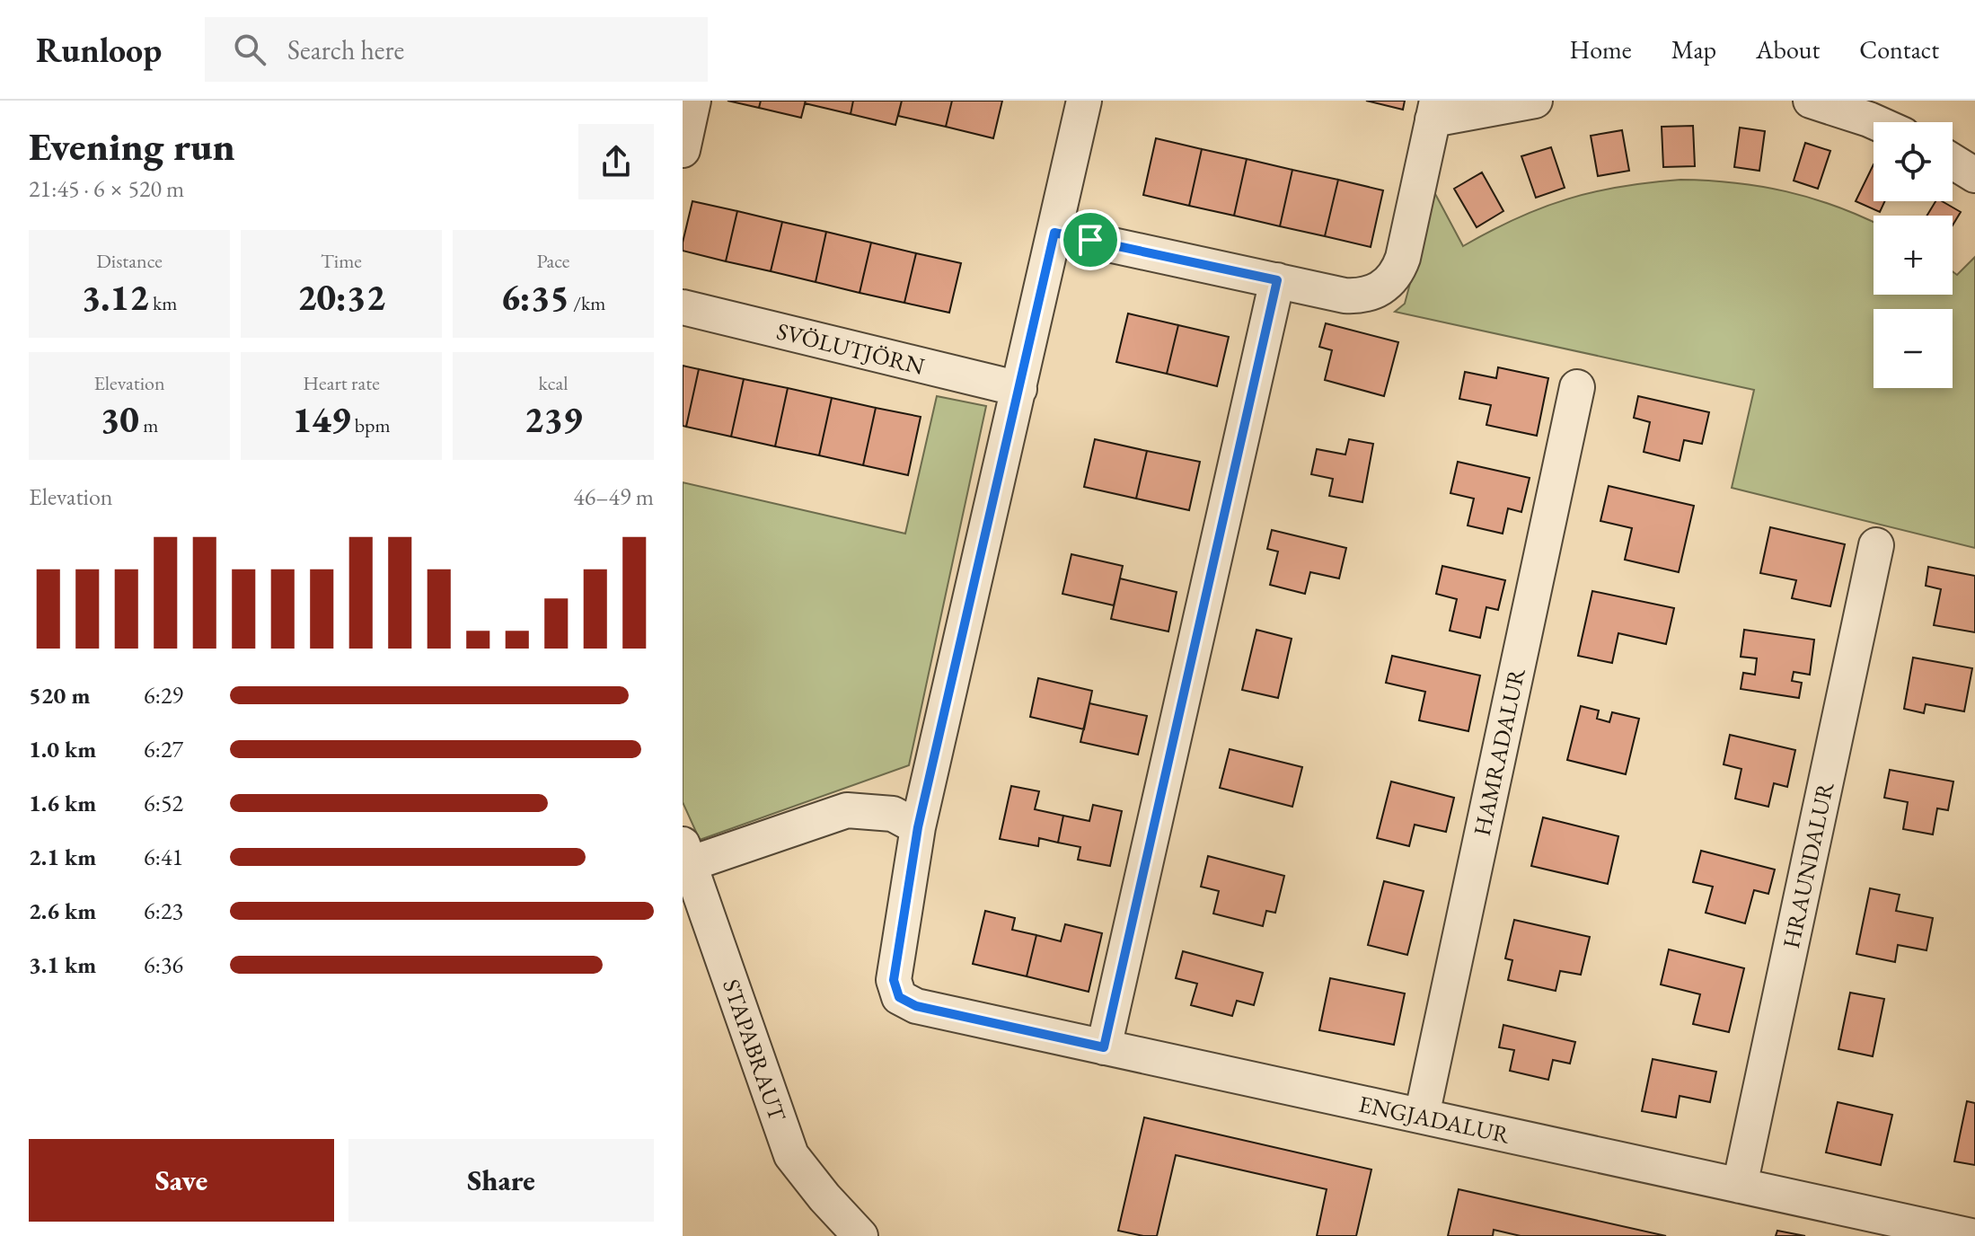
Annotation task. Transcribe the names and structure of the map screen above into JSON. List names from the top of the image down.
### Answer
{
  "streets": {
    "street": [
      "SVÖLUTJÖRN",
      "HAMRADALUR",
      "HRAUNDALUR",
      "STAPABRAUT",
      "ENGJADALUR"
    ]
  },
  "crossings": [
    ["HAMRADALUR", "ENGJADALUR"],
    ["HRAUNDALUR", "ENGJADALUR"]
  ],
  "page": {
    "header": "Runloop",
    "search": "Search here",
    "nav": [
      "Home",
      "Map",
      "About",
      "Contact"
    ],
    "heading": ["Evening run", "21:45 · 6 × 520 m"],
    "map_buttons": ["+", "−"],
    "stats": [
      ["Distance", "3.12 km"],
      ["Time", "20:32"],
      ["Pace", "6:35 /km"],
      ["Elevation", "30 m"],
      ["Heart rate", "149 bpm"],
      ["kcal", "239"]
    ],
    "chart": ["Elevation", "46–49 m"],
    "list": [
      {
        "name": "520 m",
        "note": "6:29"
      },
      {
        "name": "1.0 km",
        "note": "6:27"
      },
      {
        "name": "1.6 km",
        "note": "6:52"
      },
      {
        "name": "2.1 km",
        "note": "6:41"
      },
      {
        "name": "2.6 km",
        "note": "6:23"
      },
      {
        "name": "3.1 km",
        "note": "6:36"
      }
    ],
    "buttons": ["Save", "Share"]
  }
}
